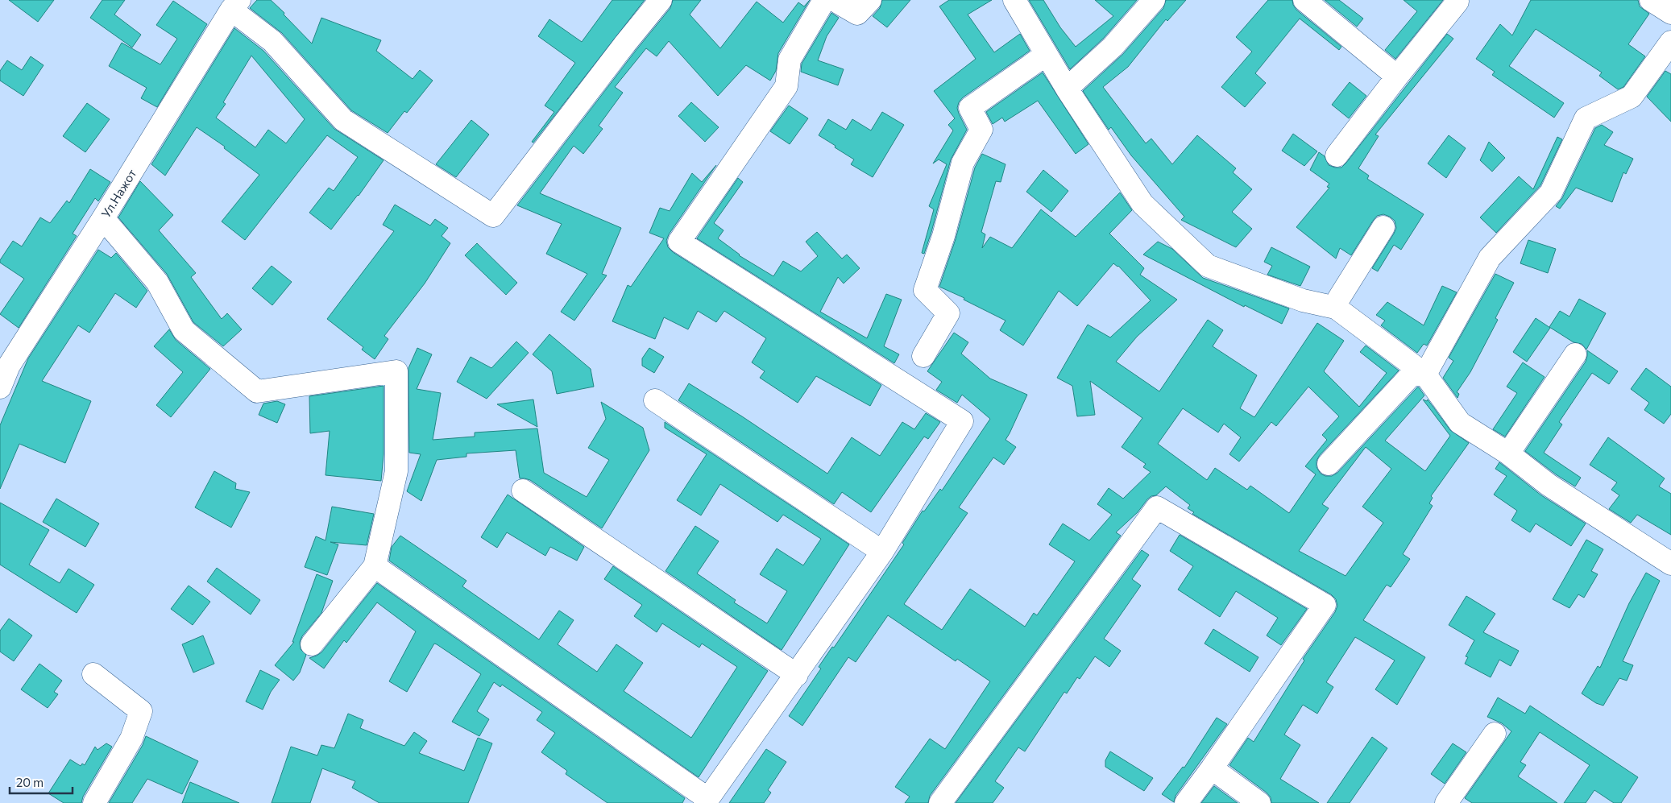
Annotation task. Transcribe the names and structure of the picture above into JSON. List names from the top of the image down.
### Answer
{
  "streets": {
    "street": ["Ул.Нажот"]
  },
  "scale_bar": "20 m"
}
